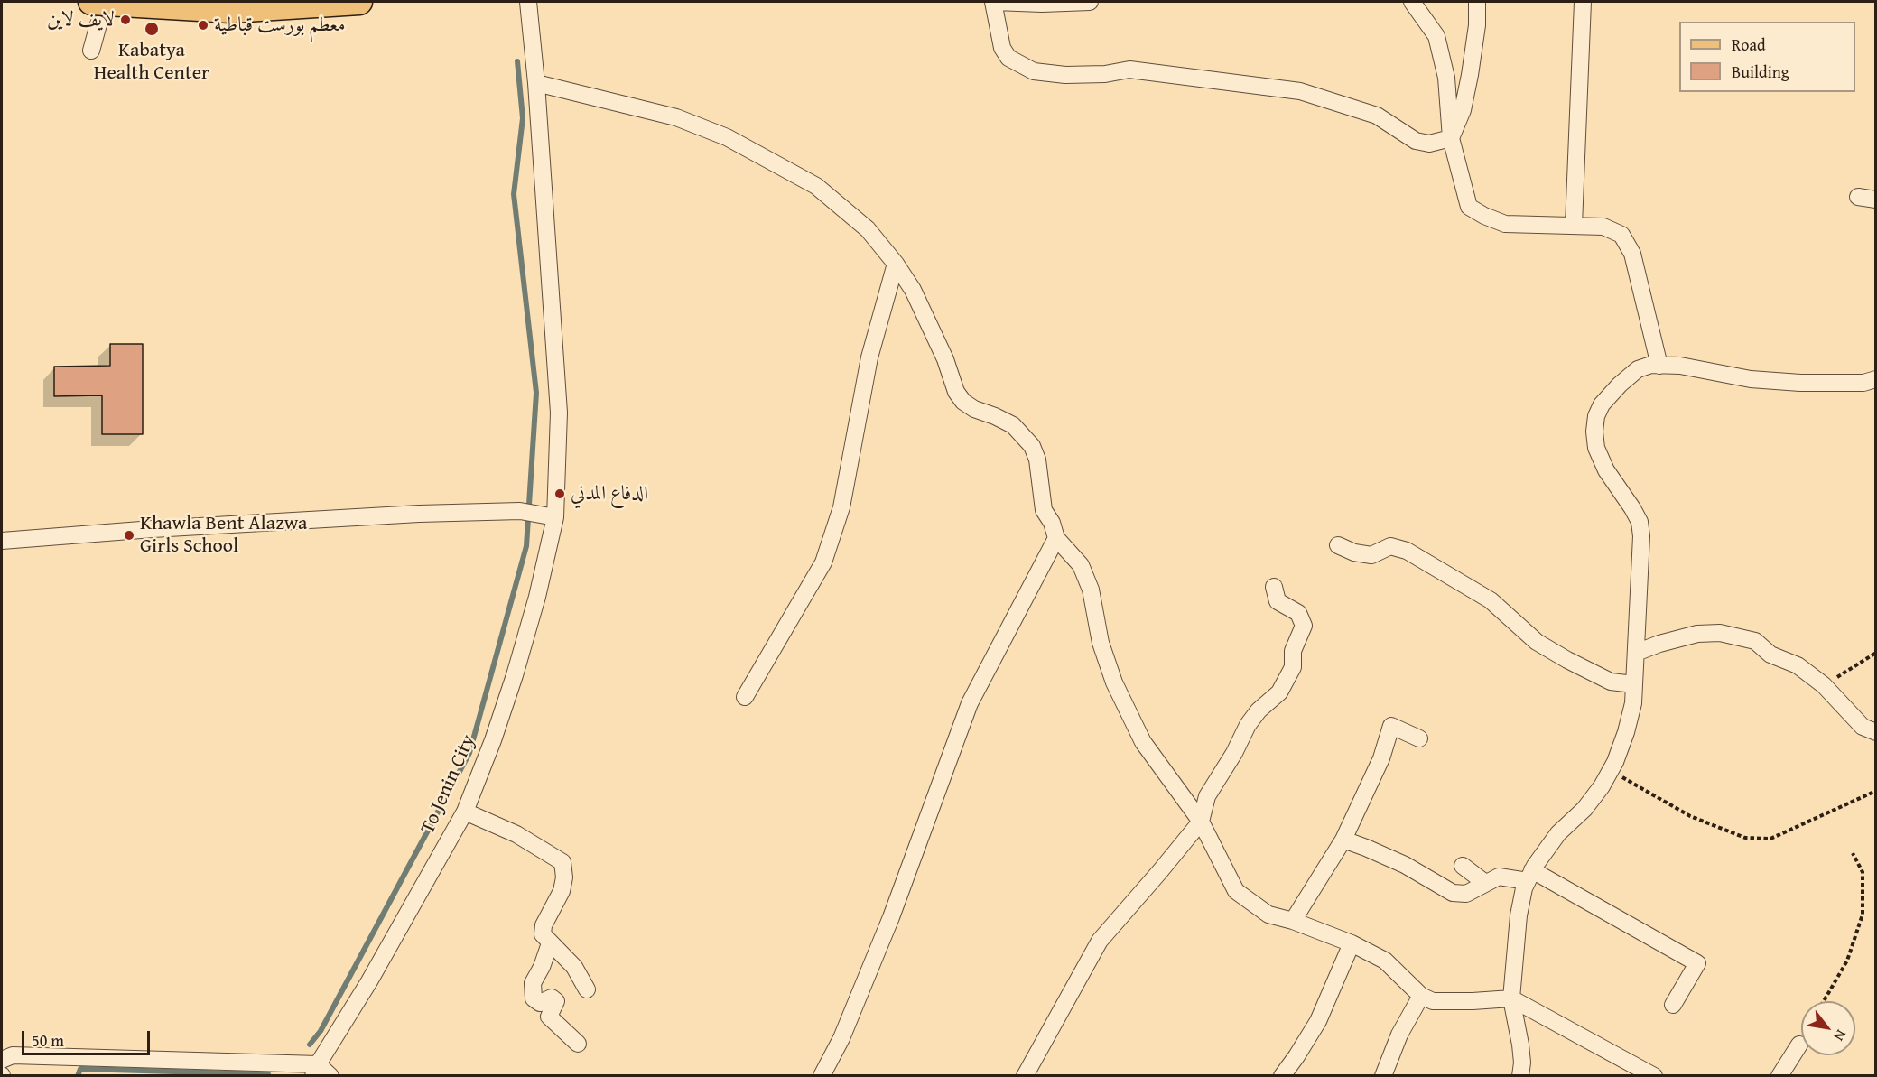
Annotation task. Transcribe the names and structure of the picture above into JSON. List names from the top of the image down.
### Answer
{
  "streets": {
    "street": ["To Jenin City"]
  },
  "places": [
    "لايف لاين",
    "معطم بورست قباطية",
    "Kabatya Health Center",
    "الدفاع المدني",
    "Khawla Bent Alazwa Girls School"
  ],
  "legend": ["Road", "Building"],
  "scale_bar": "50 m",
  "north": "bottom right"
}
